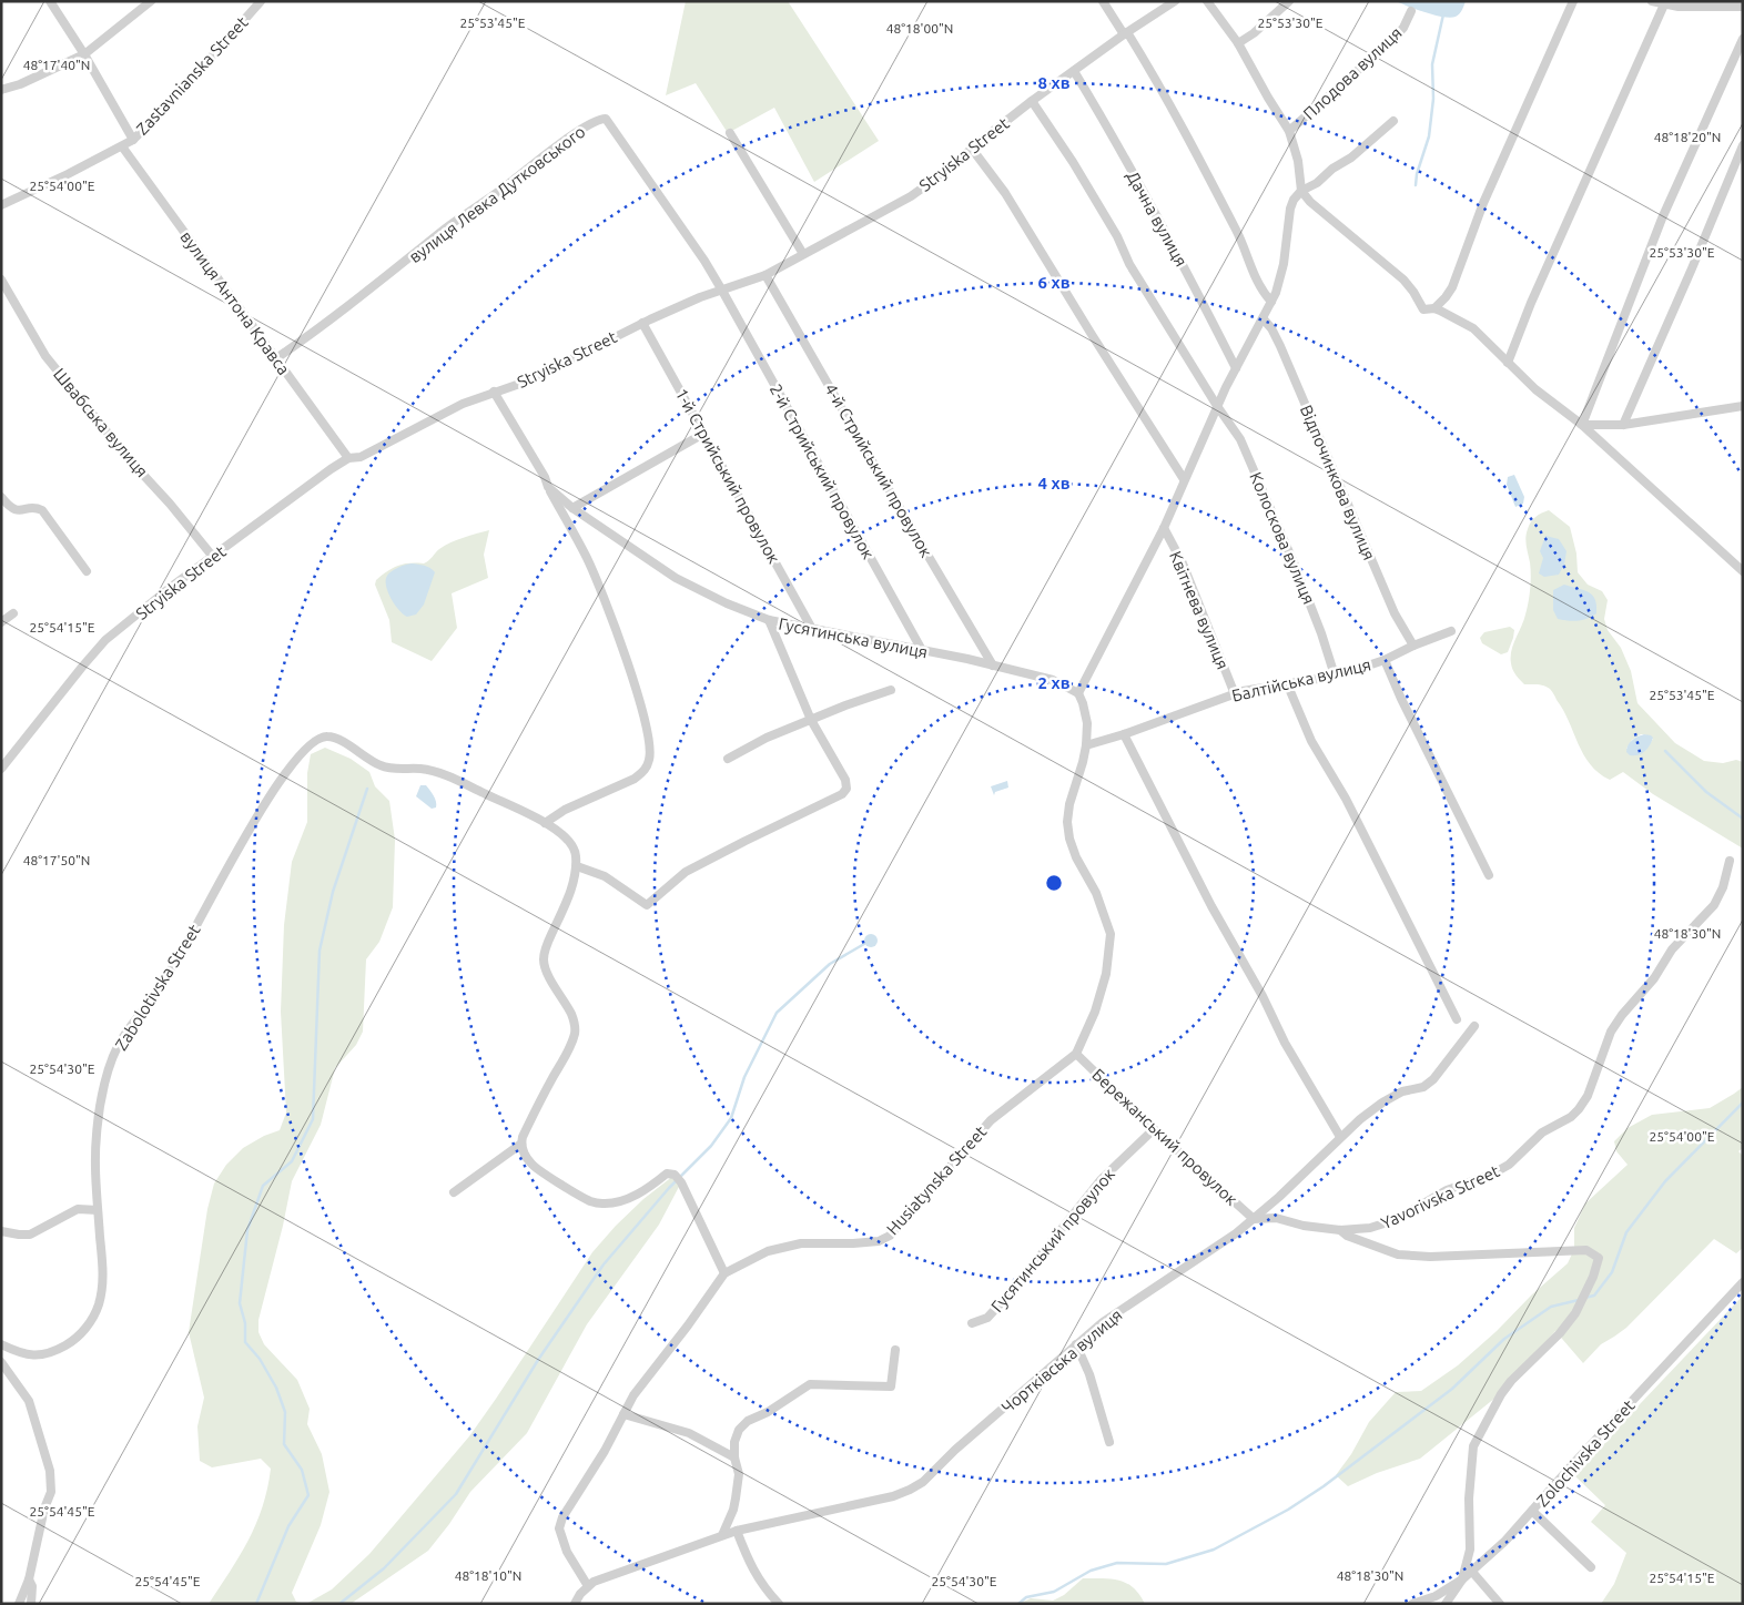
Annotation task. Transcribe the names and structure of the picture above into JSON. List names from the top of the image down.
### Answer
{
  "streets": {
    "street": [
      "Плодова вулиця",
      "Zastavnianska Street",
      "Stryiska Street",
      "вулиця Левка Дутковського",
      "Дачна вулиця",
      "вулиця Антона Кравса",
      "Швабська вулиця",
      "4-й Стрийський провулок",
      "2-й Стрийський провулок",
      "1-й Стрийський провулок",
      "Відпочинкова вулиця",
      "Колоскова вулиця",
      "Квітнева вулиця",
      "Гусятинська вулиця",
      "Балтійська вулиця",
      "Zabolotivska Street",
      "Бережанський провулок",
      "Husiatynska Street",
      "Yavorivska Street",
      "Гусятинський провулок",
      "Чортківська вулиця",
      "Zolochivska Street"
    ]
  },
  "crossings": [
    ["Zastavnianska Street", "вулиця Антона Кравса"],
    ["Stryiska Street", "вулиця Левка Дутковського"],
    ["Stryiska Street", "Дачна вулиця"],
    ["Stryiska Street", "вулиця Антона Кравса"],
    ["Stryiska Street", "Швабська вулиця"],
    ["Stryiska Street", "4-й Стрийський провулок"],
    ["Stryiska Street", "2-й Стрийський провулок"],
    ["Stryiska Street", "1-й Стрийський провулок"],
    ["Stryiska Street", "Колоскова вулиця"],
    ["вулиця Левка Дутковського", "вулиця Антона Кравса"],
    ["вулиця Левка Дутковського", "2-й Стрийський провулок"],
    ["4-й Стрийський провулок", "Гусятинська вулиця"],
    ["2-й Стрийський провулок", "Гусятинська вулиця"],
    ["1-й Стрийський провулок", "Гусятинська вулиця"],
    ["Відпочинкова вулиця", "Балтійська вулиця"],
    ["Колоскова вулиця", "Балтійська вулиця"],
    ["Квітнева вулиця", "Балтійська вулиця"],
    ["Балтійська вулиця", "Husiatynska Street"],
    ["Бережанський провулок", "Husiatynska Street"],
    ["Бережанський провулок", "Yavorivska Street"],
    ["Бережанський провулок", "Гусятинський провулок"],
    ["Бережанський провулок", "Чортківська вулиця"],
    ["Husiatynska Street", "Чортківська вулиця"],
    ["Yavorivska Street", "Чортківська вулиця"]
  ],
  "coordinates": [
    "25°53'30\"E",
    "25°53'45\"E",
    "48°18'00\"N",
    "48°17'40\"N",
    "48°18'20\"N",
    "25°54'00\"E",
    "25°54'15\"E",
    "48°17'50\"N",
    "48°18'30\"N",
    "25°54'30\"E",
    "25°54'45\"E",
    "48°18'10\"N"
  ],
  "rings": [
    "8 хв",
    "6 хв",
    "4 хв",
    "2 хв"
  ]
}
